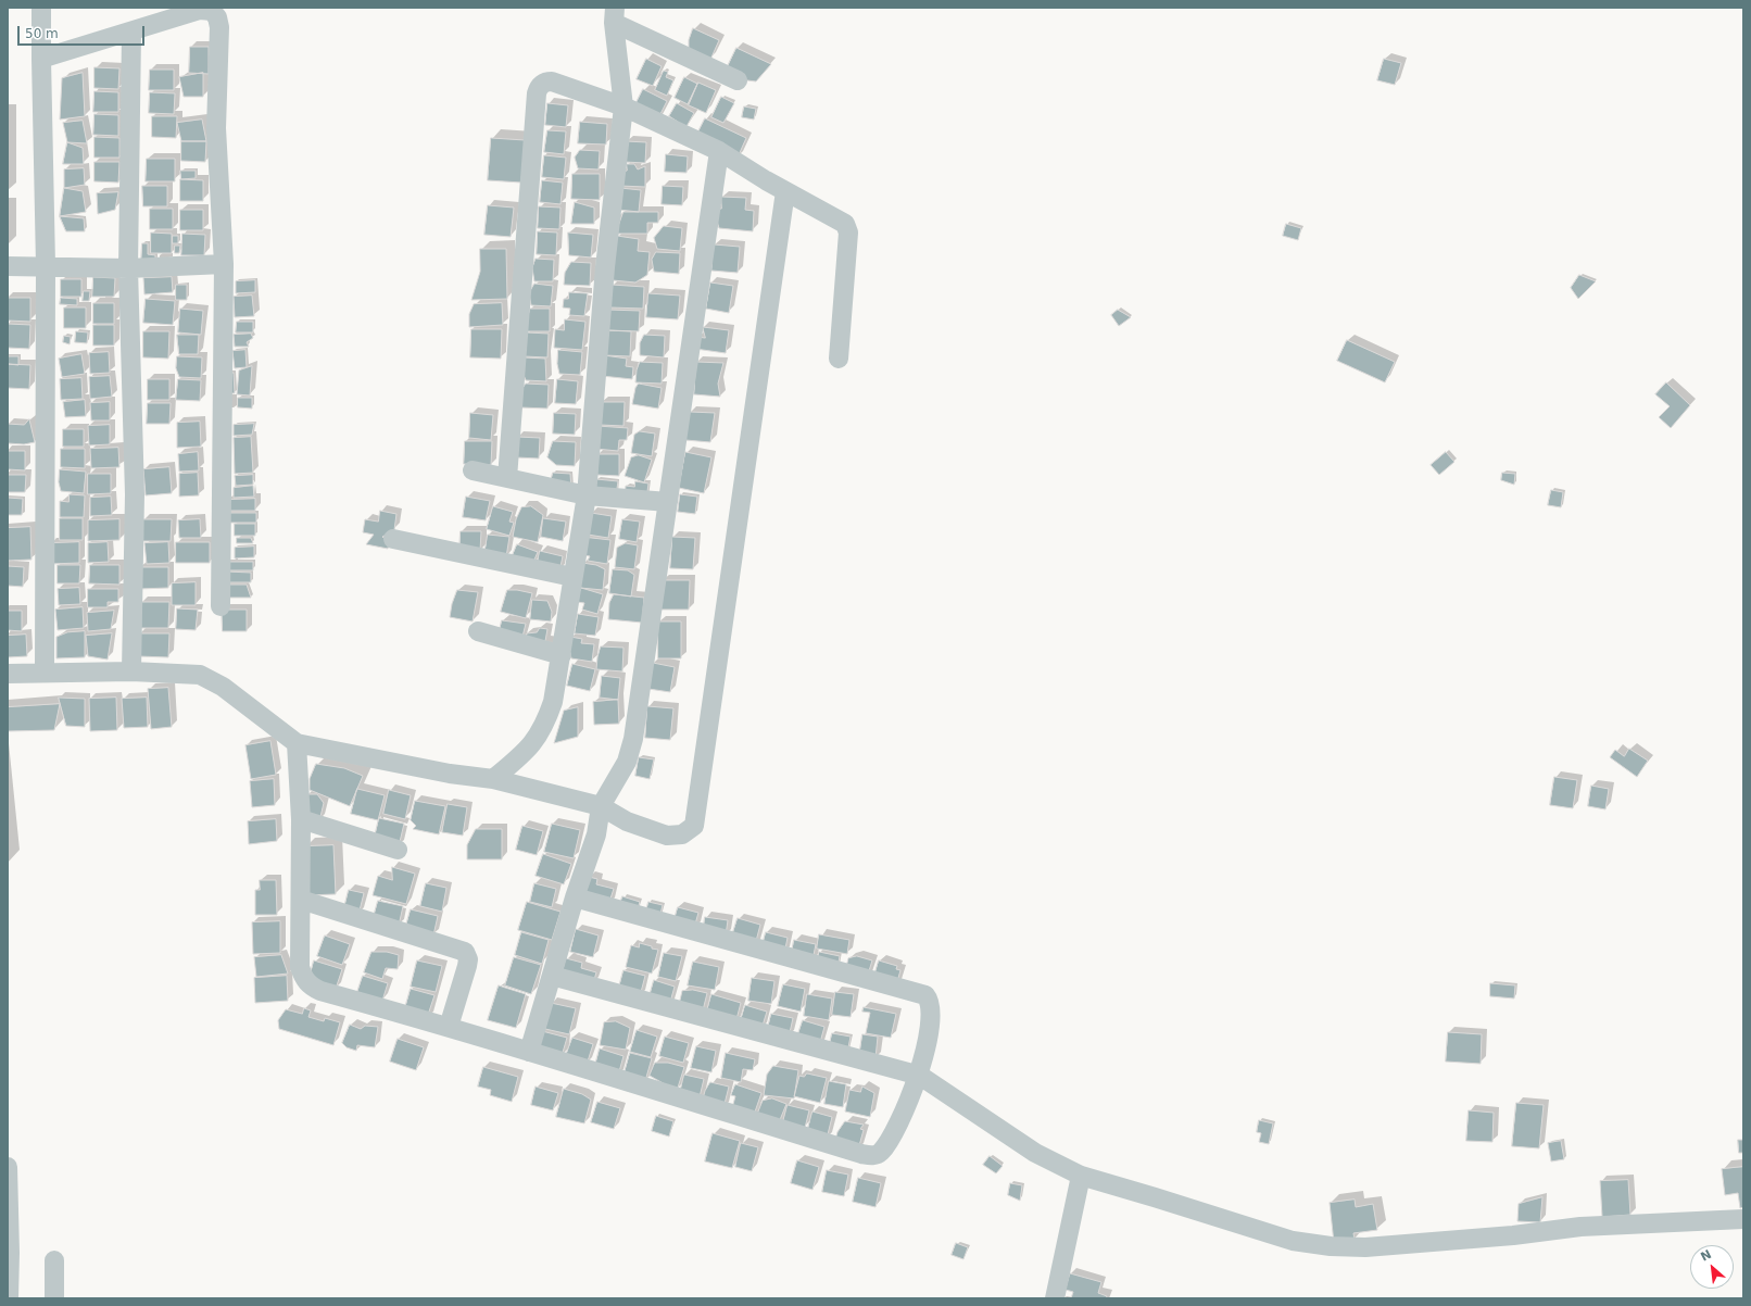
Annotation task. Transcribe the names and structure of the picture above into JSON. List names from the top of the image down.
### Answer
{
  "scale_bar": "50 m",
  "north": "top left"
}
